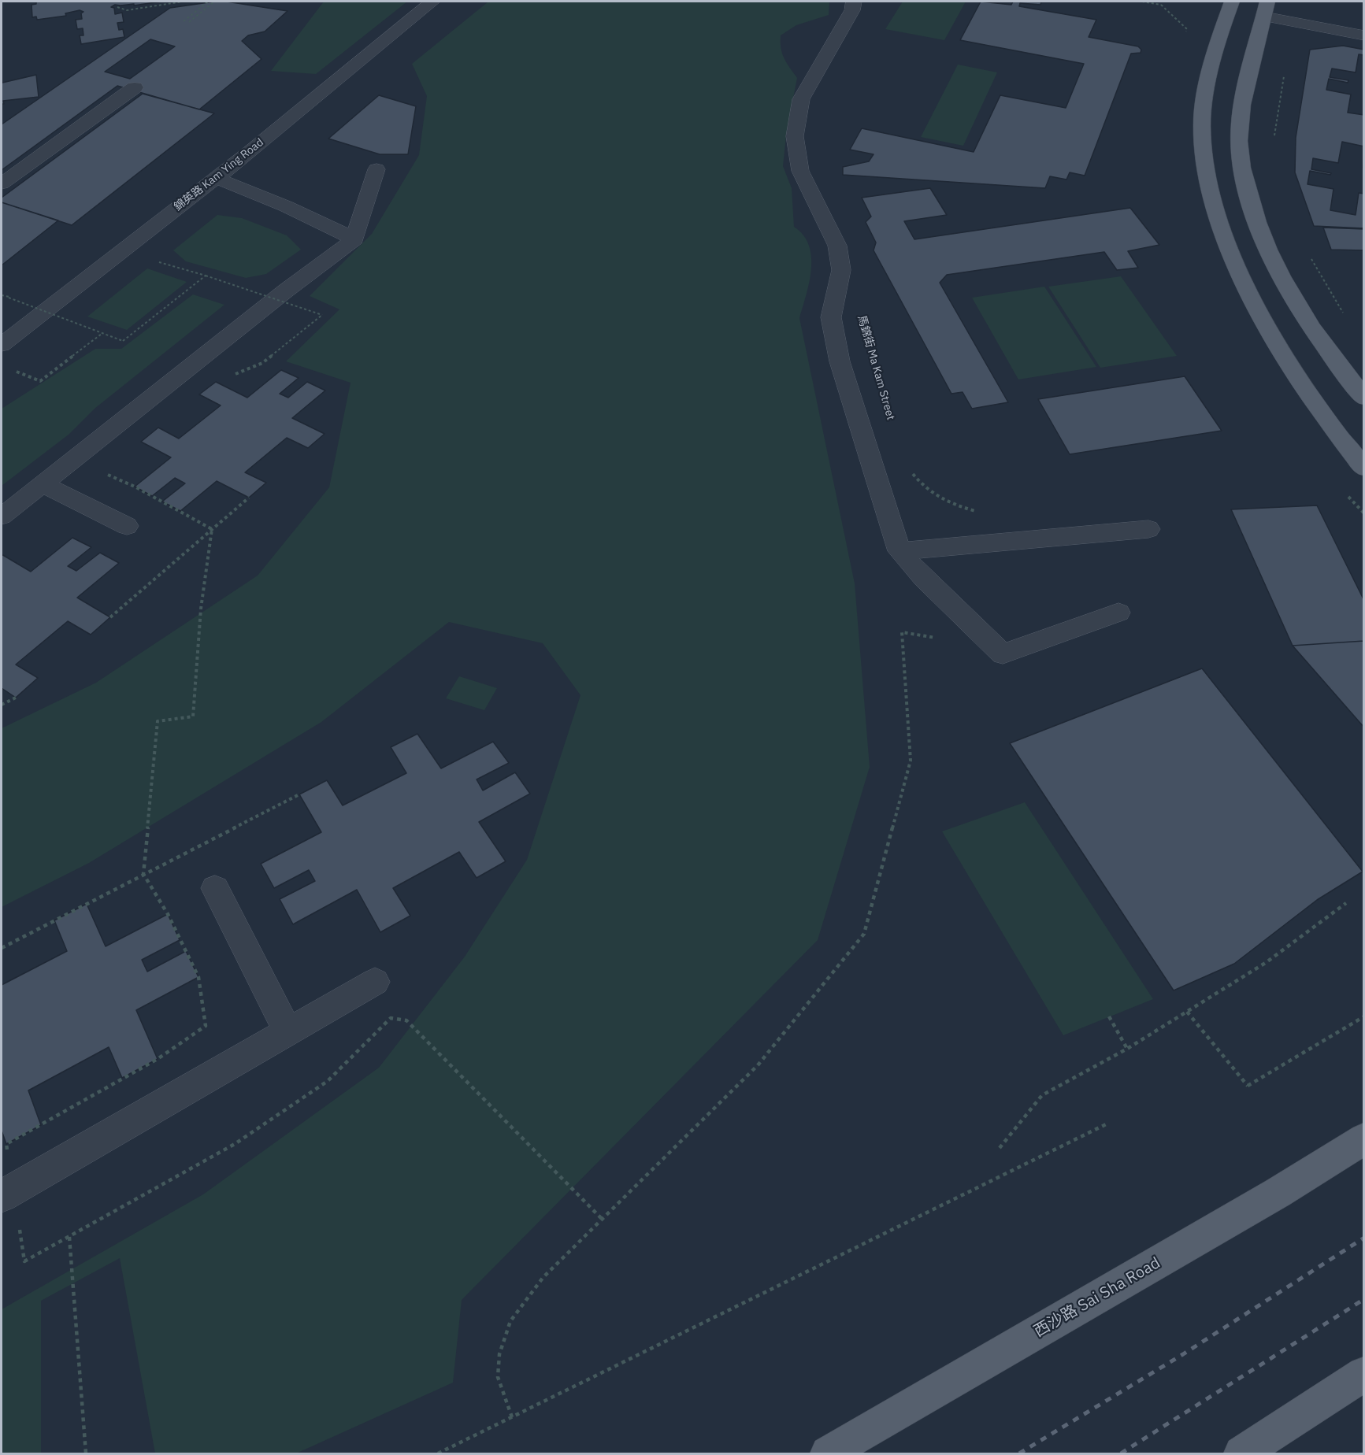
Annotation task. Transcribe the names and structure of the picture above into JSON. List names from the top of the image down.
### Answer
{
  "streets": {
    "main road": ["西沙路 Sai Sha Road"],
    "street": ["錦英路 Kam Ying Road"]
  }
}
